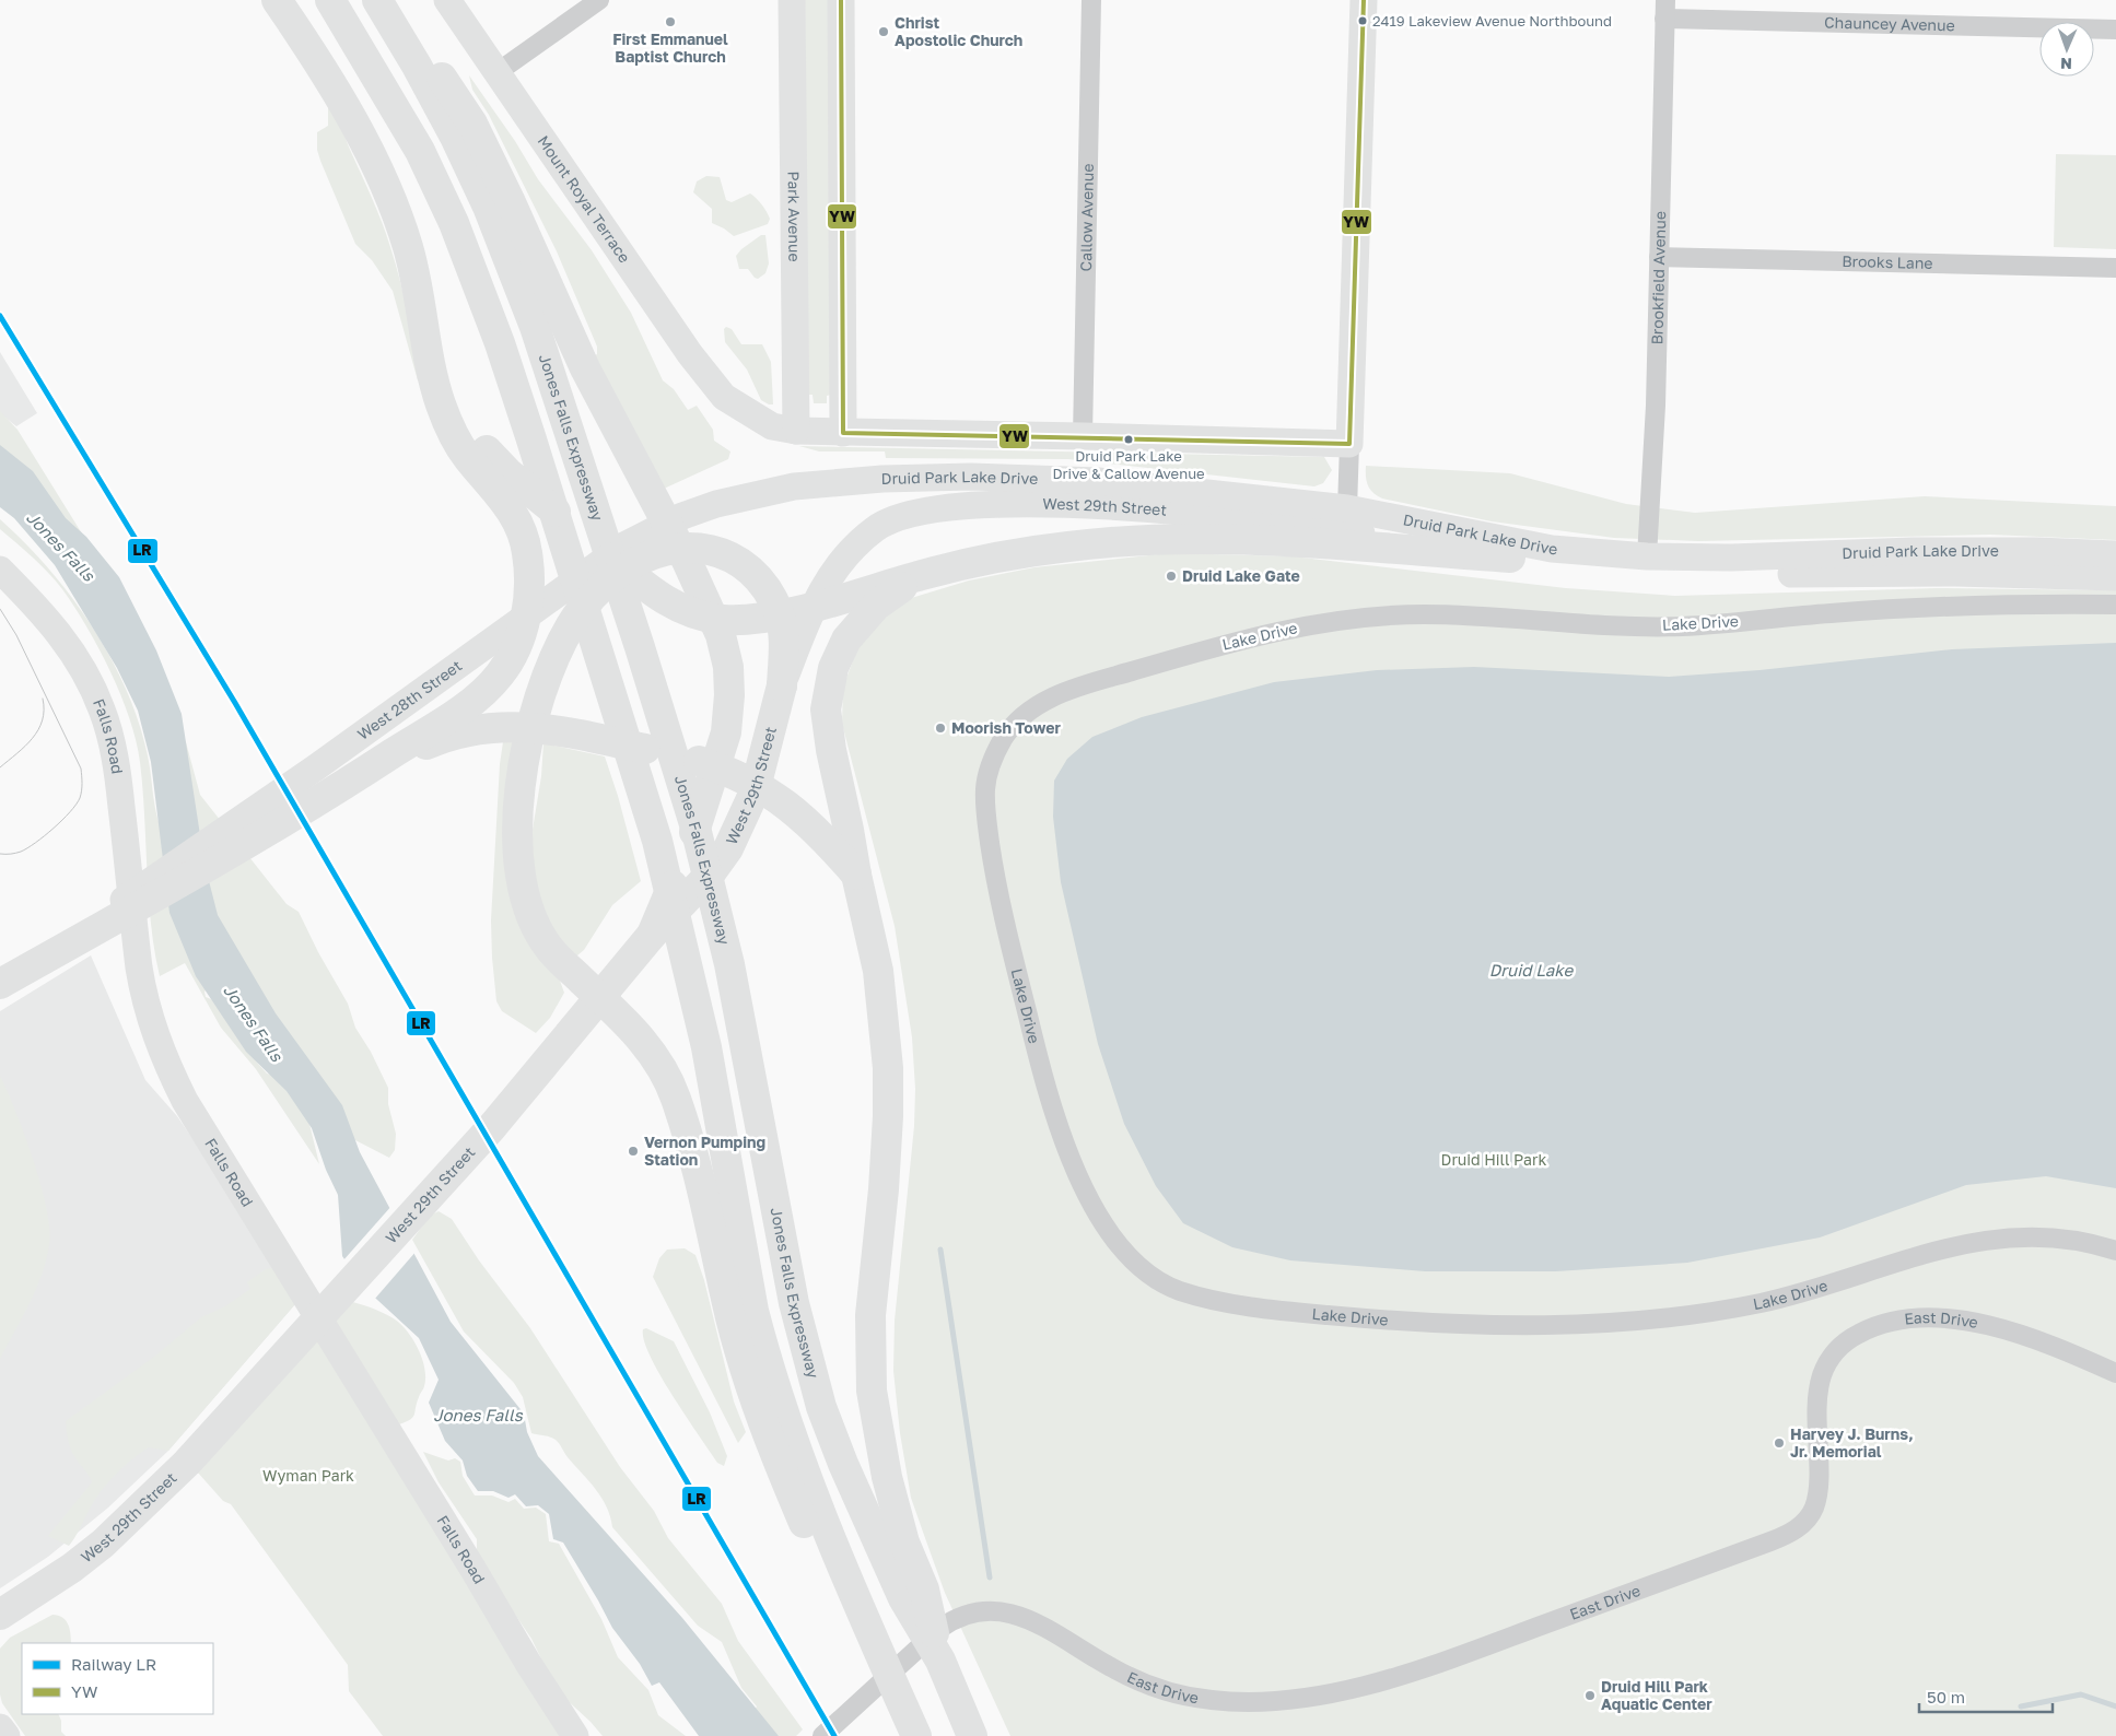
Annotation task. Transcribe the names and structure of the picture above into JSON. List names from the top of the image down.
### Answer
{
  "streets": {
    "main road": [
      "Mount Royal Terrace",
      "Park Avenue",
      "Jones Falls Expressway",
      "Druid Park Lake Drive",
      "West 29th Street",
      "West 28th Street",
      "Falls Road"
    ],
    "street": [
      "Chauncey Avenue",
      "Callow Avenue",
      "Brooks Lane",
      "Brookfield Avenue",
      "Lake Drive",
      "East Drive"
    ]
  },
  "crossings": [
    ["Chauncey Avenue", "Brookfield Avenue"],
    ["Mount Royal Terrace", "Park Avenue"],
    ["Brooks Lane", "Brookfield Avenue"],
    ["Brookfield Avenue", "Druid Park Lake Drive"],
    ["Druid Park Lake Drive", "West 29th Street"],
    ["Druid Park Lake Drive", "West 28th Street"]
  ],
  "water": ["Jones Falls", "Druid Lake"],
  "parks": ["Druid Hill Park", "Wyman Park"],
  "places": [
    "2419 Lakeview Avenue Northbound",
    "First Emmanuel Baptist Church",
    "Christ Apostolic Church",
    "Druid Park Lake Drive & Callow Avenue",
    "Druid Lake Gate",
    "Moorish Tower",
    "Vernon Pumping Station",
    "Harvey J. Burns, Jr. Memorial",
    "Druid Hill Park Aquatic Center"
  ],
  "lines": ["transit line YW", "rail line LR"],
  "legend": ["Railway LR", "YW"],
  "scale_bar": "50 m",
  "north": "bottom"
}
